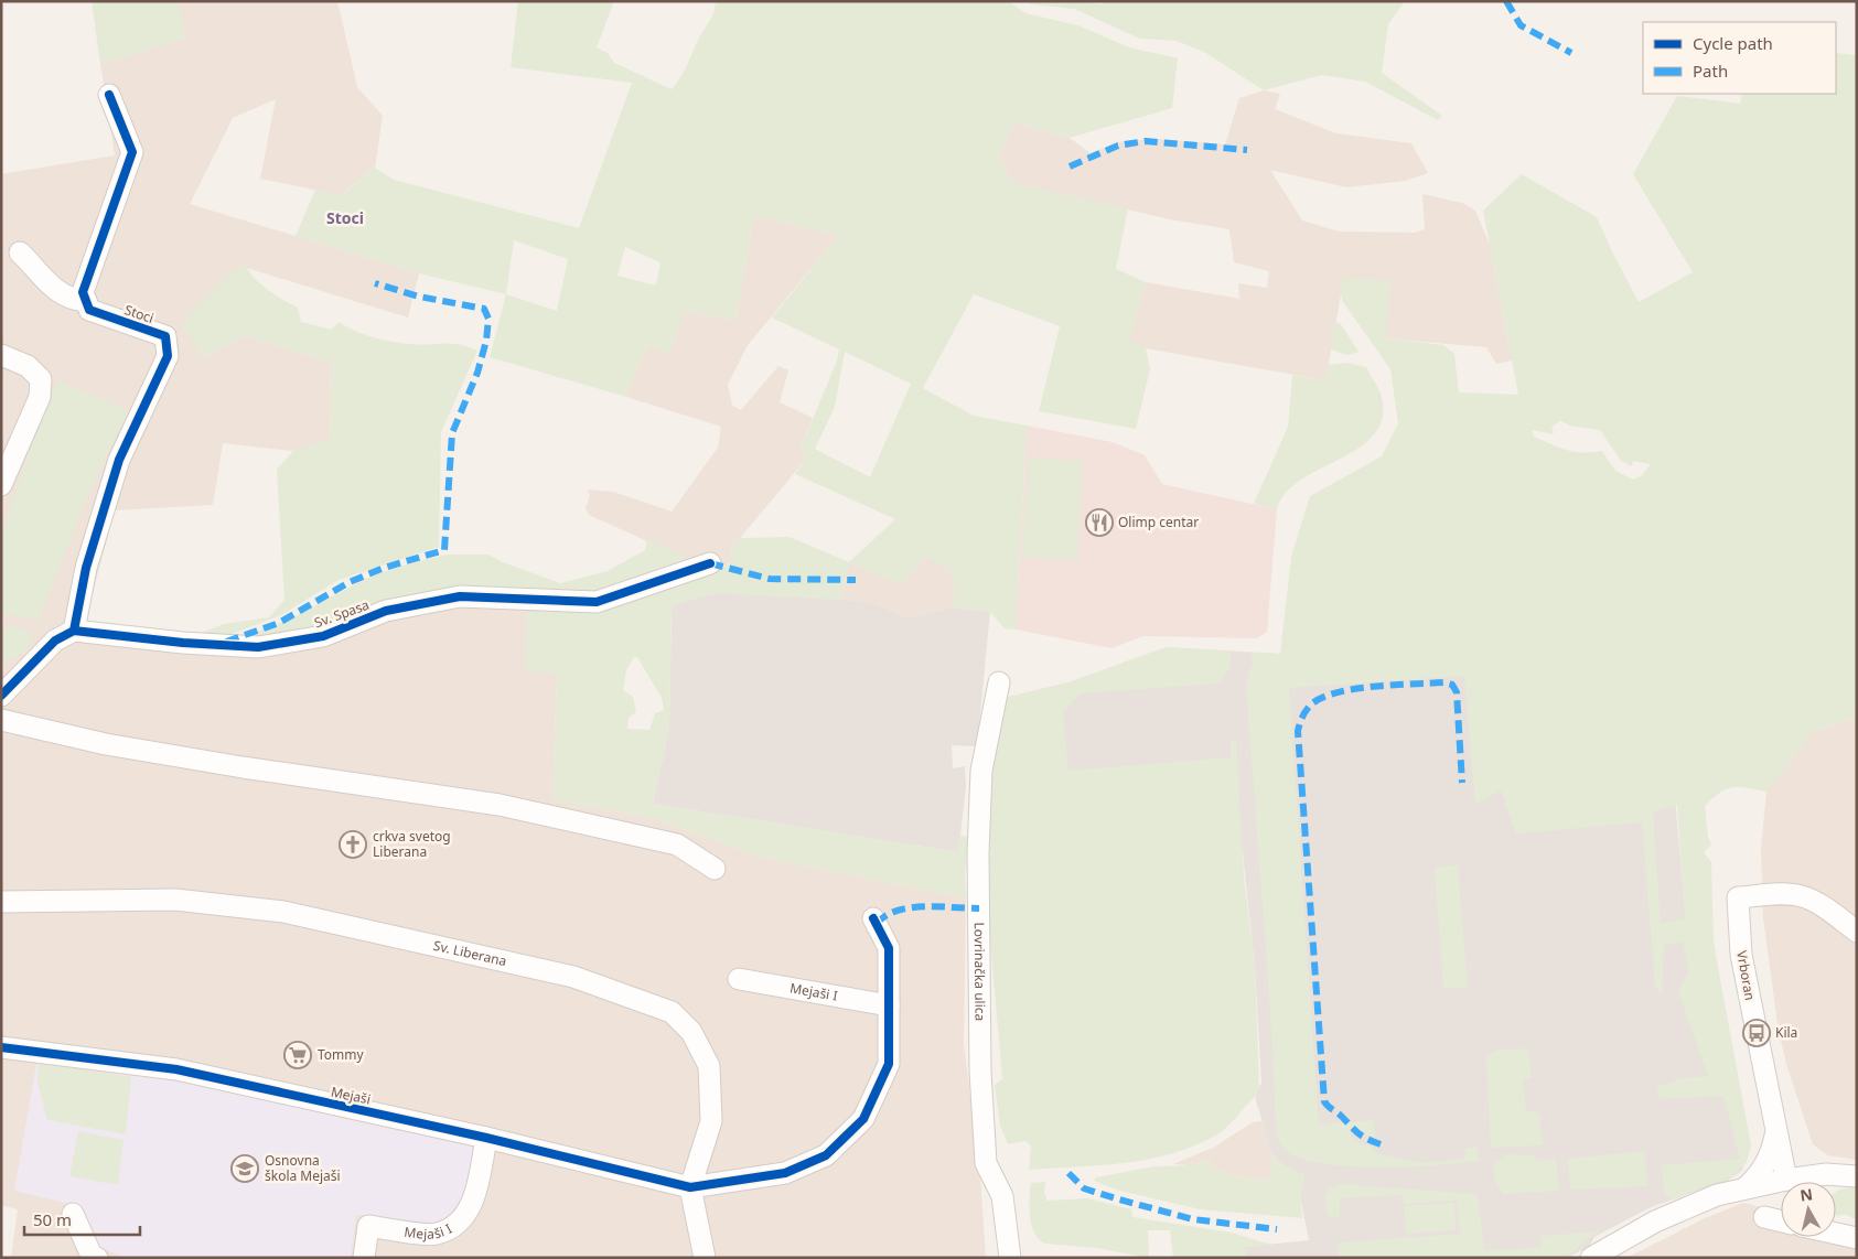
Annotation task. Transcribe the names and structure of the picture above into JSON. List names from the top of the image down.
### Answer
{
  "streets": {
    "street": [
      "Stoci",
      "Sv. Spasa",
      "Sv. Liberana",
      "Lovrinačka ulica",
      "Vrboran",
      "Mejaši I",
      "Mejaši"
    ]
  },
  "crossings": [
    ["Stoci", "Sv. Spasa"],
    ["Sv. Liberana", "Mejaši"],
    ["Mejaši I", "Mejaši"]
  ],
  "districts": ["Stoci"],
  "places": {
    "restaurant": ["Olimp centar"],
    "church": ["crkva svetog Liberana"],
    "bus stop": ["Kila"],
    "supermarket": ["Tommy"],
    "school or university": ["Osnovna škola Mejaši"]
  },
  "legend": ["Cycle path", "Path"],
  "scale_bar": "50 m",
  "north": "top"
}
